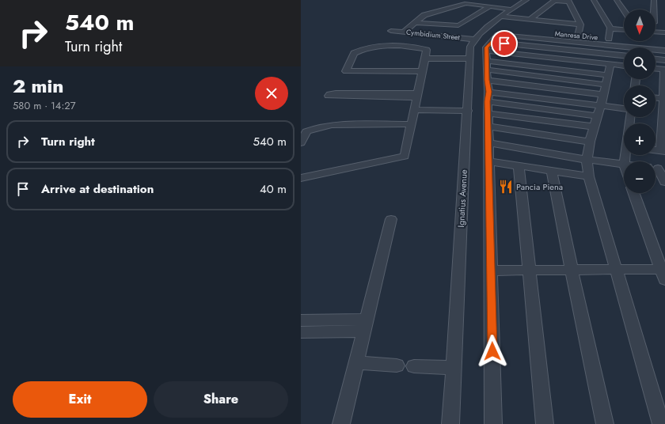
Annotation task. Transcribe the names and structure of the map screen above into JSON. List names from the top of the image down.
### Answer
{
  "streets": {
    "street": ["Cymbidium Street", "Manresa Drive", "Ignatius Avenue"]
  },
  "crossings": [
    ["Cymbidium Street", "Ignatius Avenue"],
    ["Manresa Drive", "Ignatius Avenue"]
  ],
  "places": {
    "restaurant": ["Pancia Piena"]
  },
  "north": "bottom",
  "page": {
    "turn": ["540 m", "Turn right"],
    "map_buttons": ["+", "−"],
    "heading": ["2 min", "580 m · 14:27"],
    "list": [
      {
        "name": "Turn right",
        "value": "540 m"
      },
      {
        "name": "Arrive at destination",
        "value": "40 m"
      }
    ],
    "buttons": ["Exit", "Share"]
  }
}
